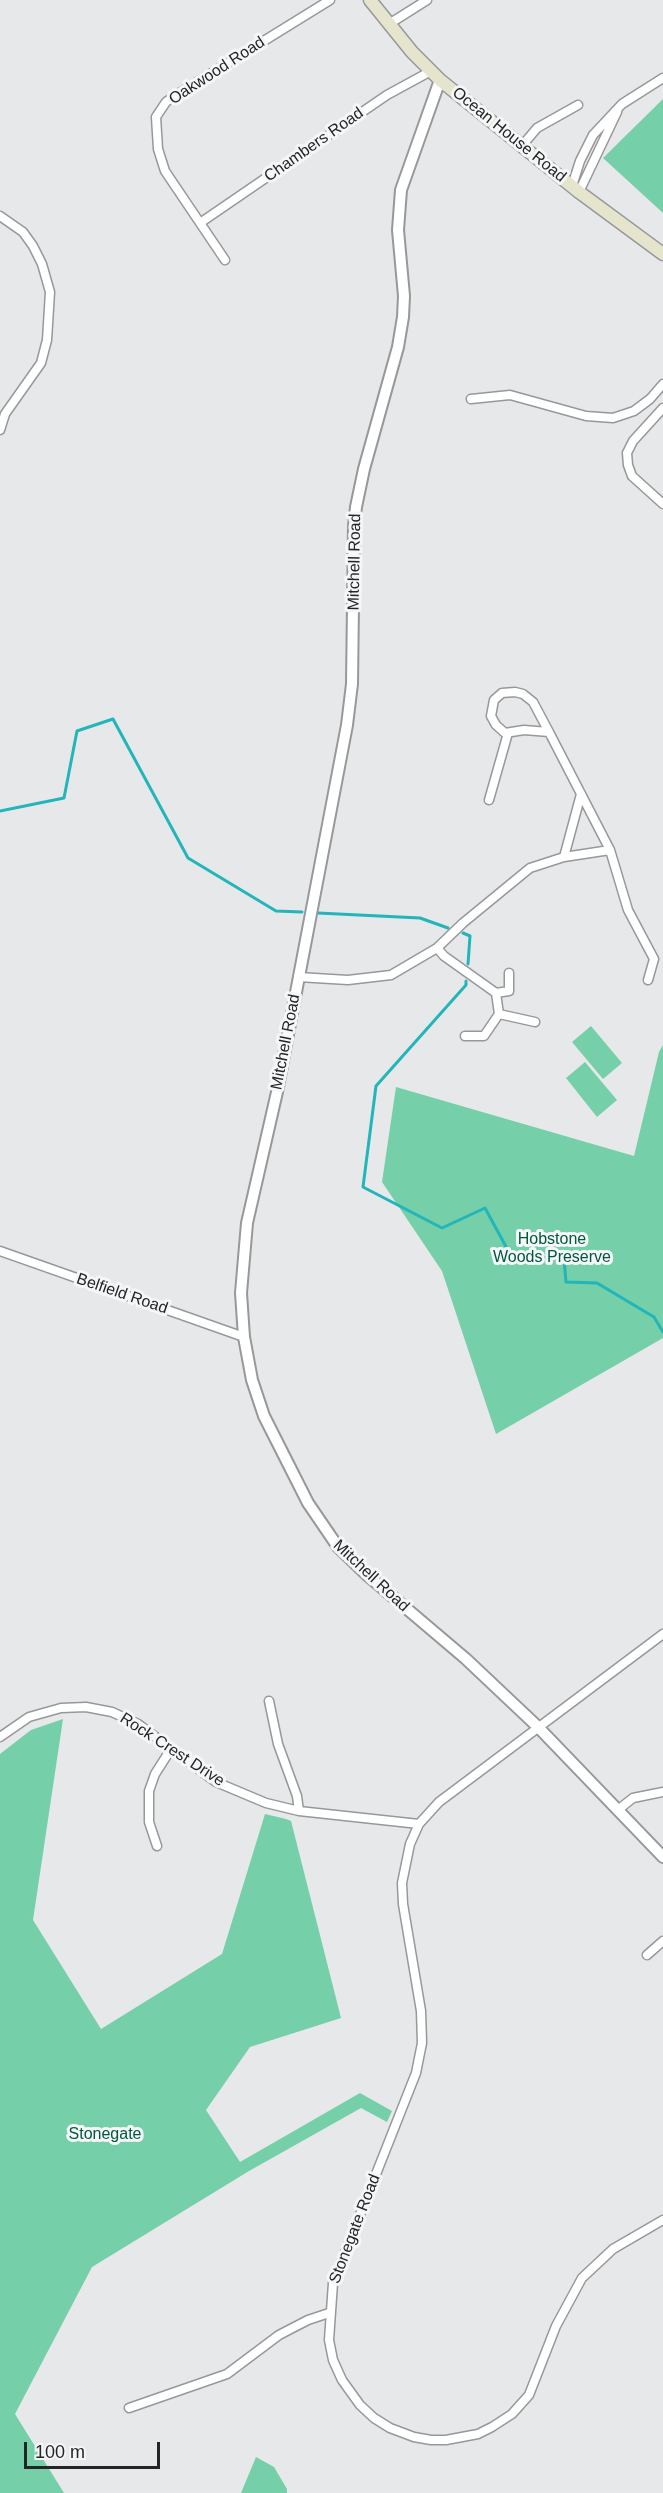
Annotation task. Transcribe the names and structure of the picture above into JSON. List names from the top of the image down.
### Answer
{
  "streets": {
    "main road": ["Ocean House Road"],
    "street": [
      "Oakwood Road",
      "Chambers Road",
      "Mitchell Road",
      "Belfield Road",
      "Rock Crest Drive",
      "Stonegate Road"
    ]
  },
  "crossings": [
    ["Oakwood Road", "Chambers Road"],
    ["Ocean House Road", "Chambers Road"],
    ["Ocean House Road", "Mitchell Road"],
    ["Chambers Road", "Mitchell Road"],
    ["Mitchell Road", "Belfield Road"],
    ["Mitchell Road", "Stonegate Road"],
    ["Rock Crest Drive", "Stonegate Road"]
  ],
  "parks": ["Hobstone Woods Preserve", "Stonegate"],
  "scale_bar": "100 m"
}
